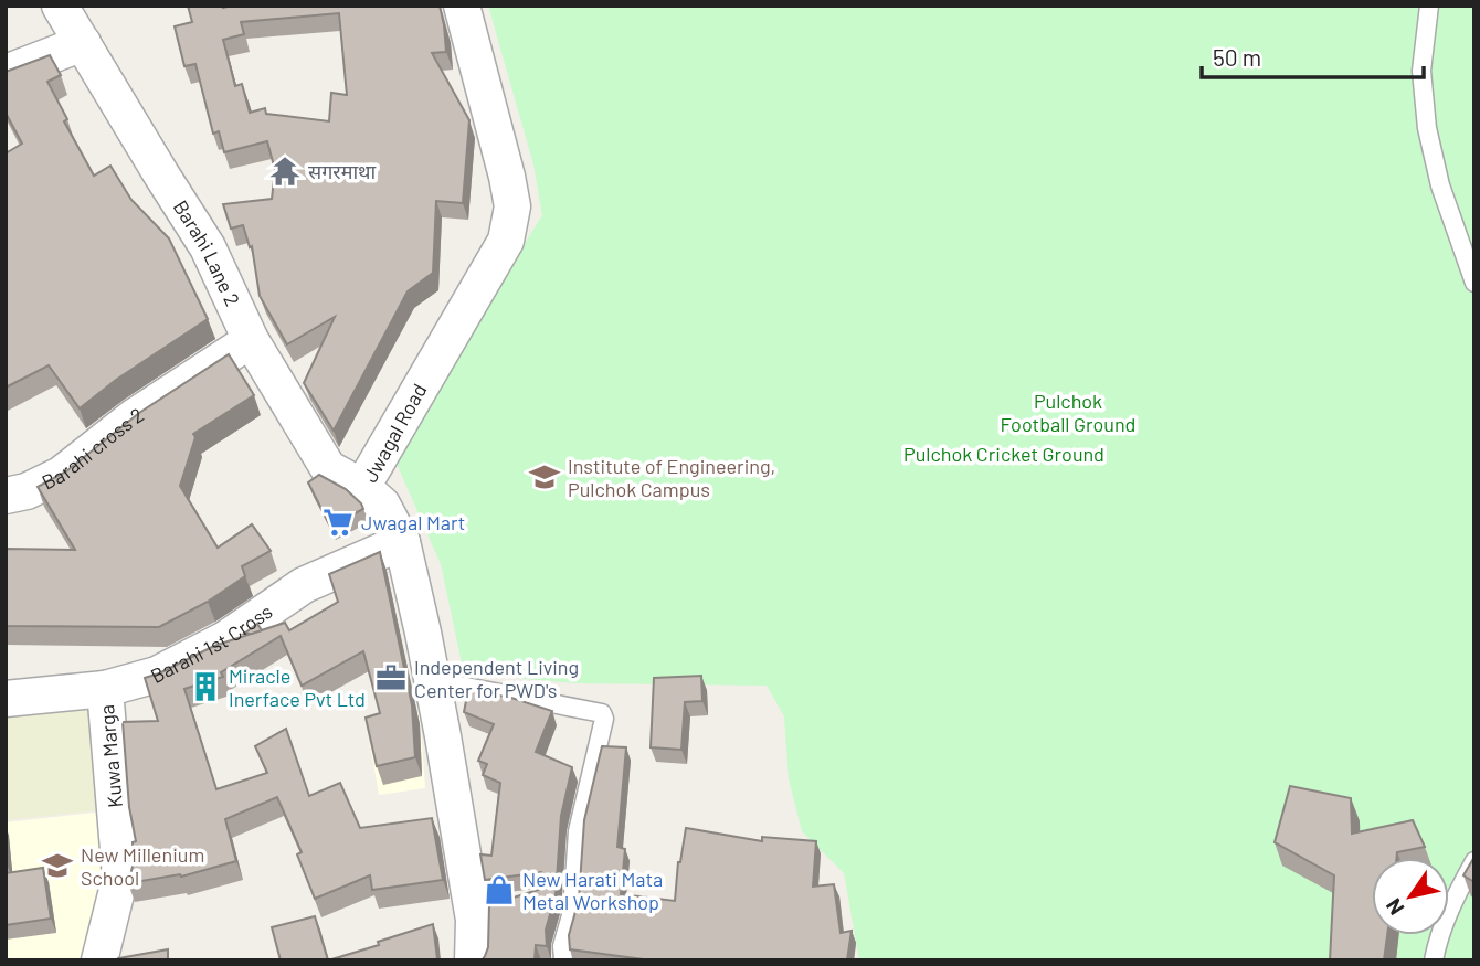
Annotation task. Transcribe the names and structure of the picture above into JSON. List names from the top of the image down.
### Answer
{
  "streets": {
    "street": [
      "Barahi Lane 2",
      "Jwagal Road",
      "Barahi cross 2",
      "Barahi 1st Cross",
      "Kuwa Marga"
    ]
  },
  "crossings": [
    ["Barahi Lane 2", "Jwagal Road"],
    ["Barahi Lane 2", "Barahi cross 2"],
    ["Jwagal Road", "Barahi 1st Cross"],
    ["Barahi 1st Cross", "Kuwa Marga"]
  ],
  "parks": ["Pulchok Football Ground", "Pulchok Cricket Ground"],
  "places": {
    "temple": ["सगरमाथा"],
    "school or university": ["Institute of Engineering, Pulchok Campus", "New Millenium School"],
    "supermarket": ["Jwagal Mart"],
    "office": ["Independent Living Center for PWD's"],
    "building": ["Miracle Inerface Pvt Ltd"],
    "shop": ["New Harati Mata Metal Workshop"]
  },
  "scale_bar": "50 m",
  "north": "bottom left"
}
